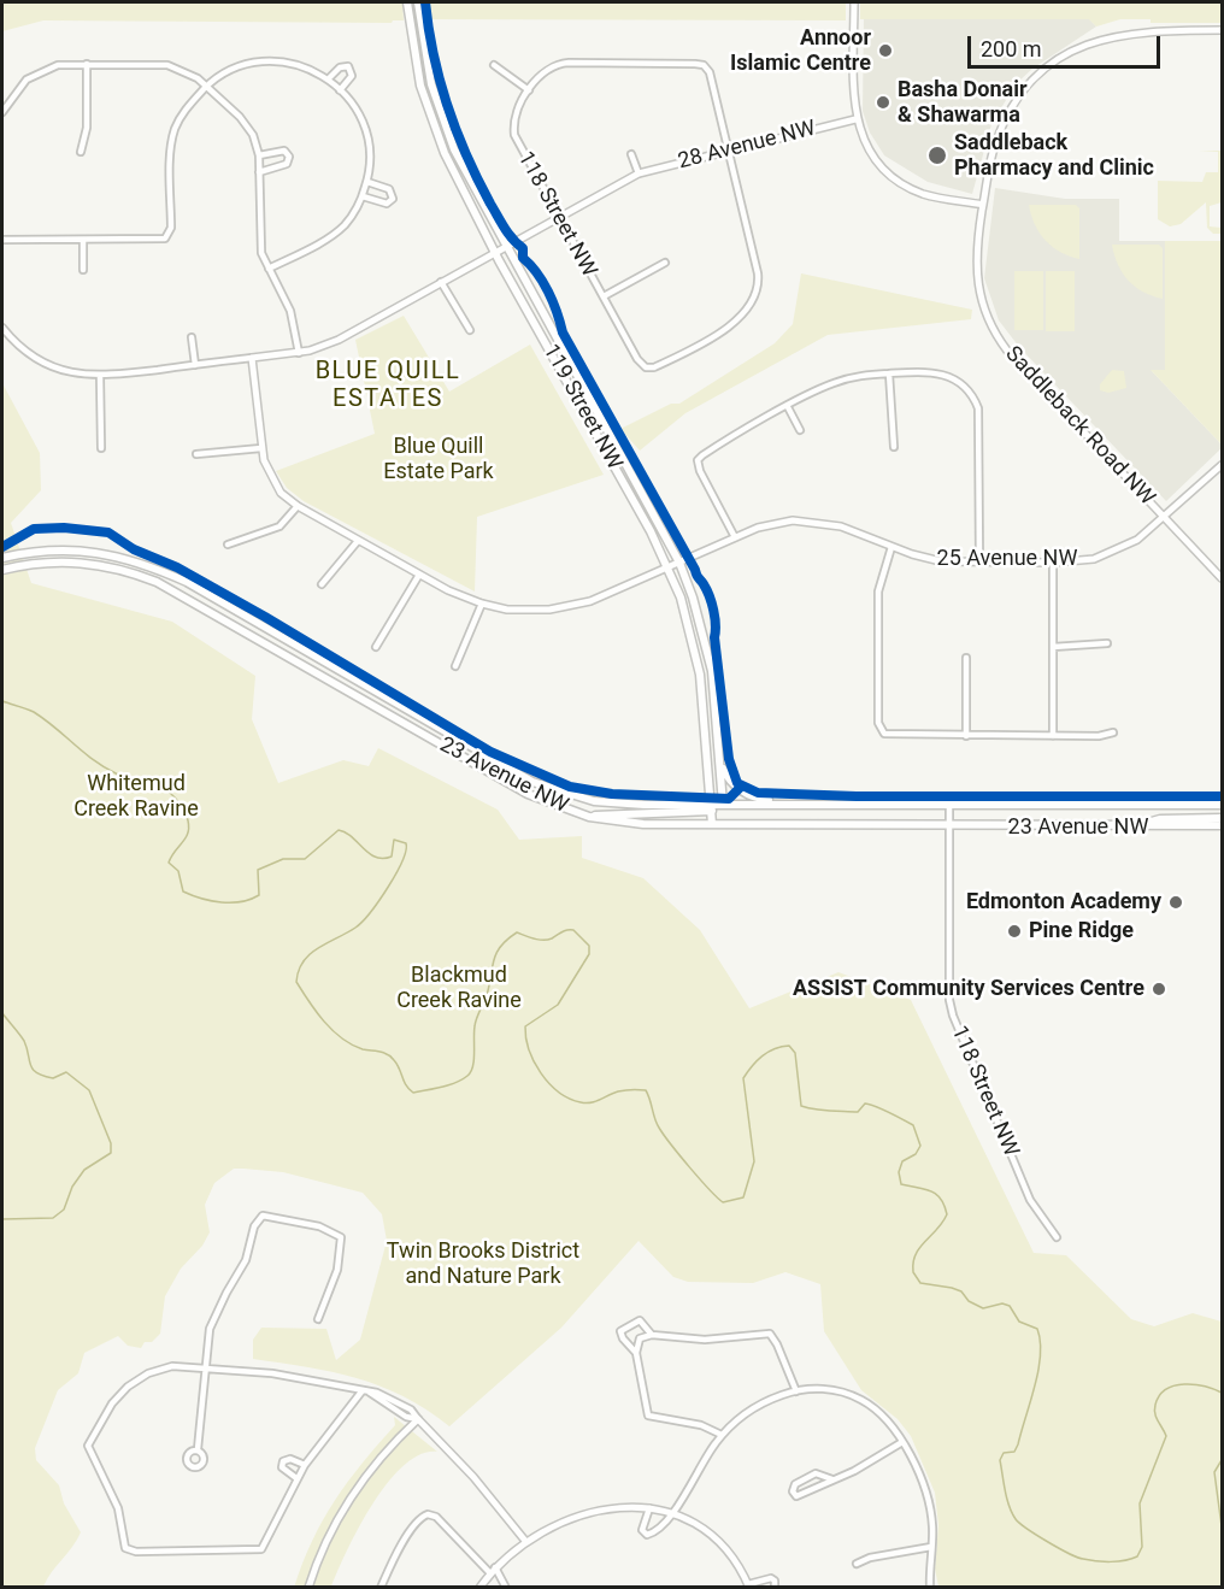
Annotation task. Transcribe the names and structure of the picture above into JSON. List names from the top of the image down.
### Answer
{
  "streets": {
    "main road": ["119 Street NW", "23 Avenue NW"],
    "street": [
      "28 Avenue NW",
      "118 Street NW",
      "Saddleback Road NW",
      "25 Avenue NW"
    ]
  },
  "crossings": [
    ["28 Avenue NW", "118 Street NW"],
    ["28 Avenue NW", "119 Street NW"],
    ["28 Avenue NW", "25 Avenue NW"],
    ["118 Street NW", "23 Avenue NW"],
    ["119 Street NW", "25 Avenue NW"],
    ["119 Street NW", "23 Avenue NW"],
    ["Saddleback Road NW", "25 Avenue NW"]
  ],
  "districts": ["BLUE QUILL ESTATES"],
  "parks": [
    "Blue Quill Estate Park",
    "Whitemud Creek Ravine",
    "Blackmud Creek Ravine",
    "Twin Brooks District and Nature Park"
  ],
  "places": [
    "Annoor Islamic Centre",
    "Basha Donair & Shawarma",
    "Saddleback Pharmacy and Clinic",
    "Edmonton Academy",
    "Pine Ridge",
    "ASSIST Community Services Centre"
  ],
  "scale_bar": "200 m"
}
